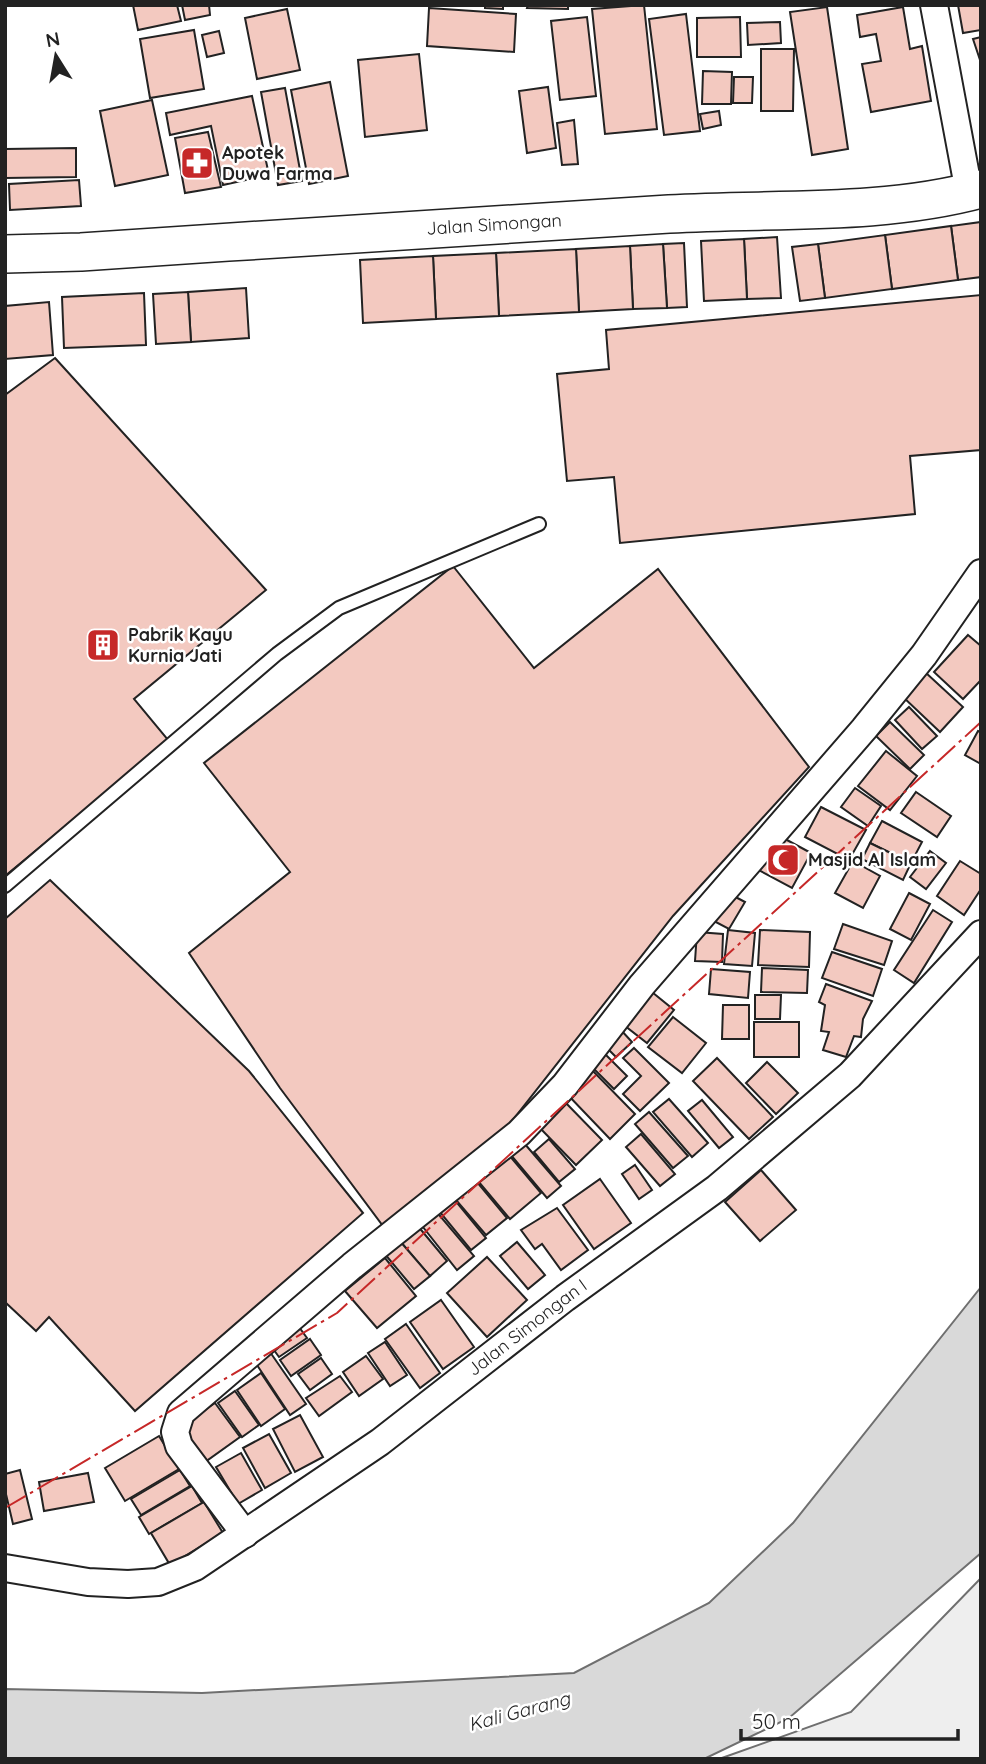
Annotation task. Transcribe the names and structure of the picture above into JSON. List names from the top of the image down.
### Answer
{
  "streets": {
    "main road": ["Jalan Simongan"],
    "street": ["Jalan Simongan I"]
  },
  "water": ["Kali Garang"],
  "places": {
    "pharmacy": ["Apotek Duwa Farma"],
    "building": ["Pabrik Kayu Kurnia Jati"],
    "mosque": ["Masjid Al Islam"]
  },
  "scale_bar": "50 m",
  "north": "top"
}
